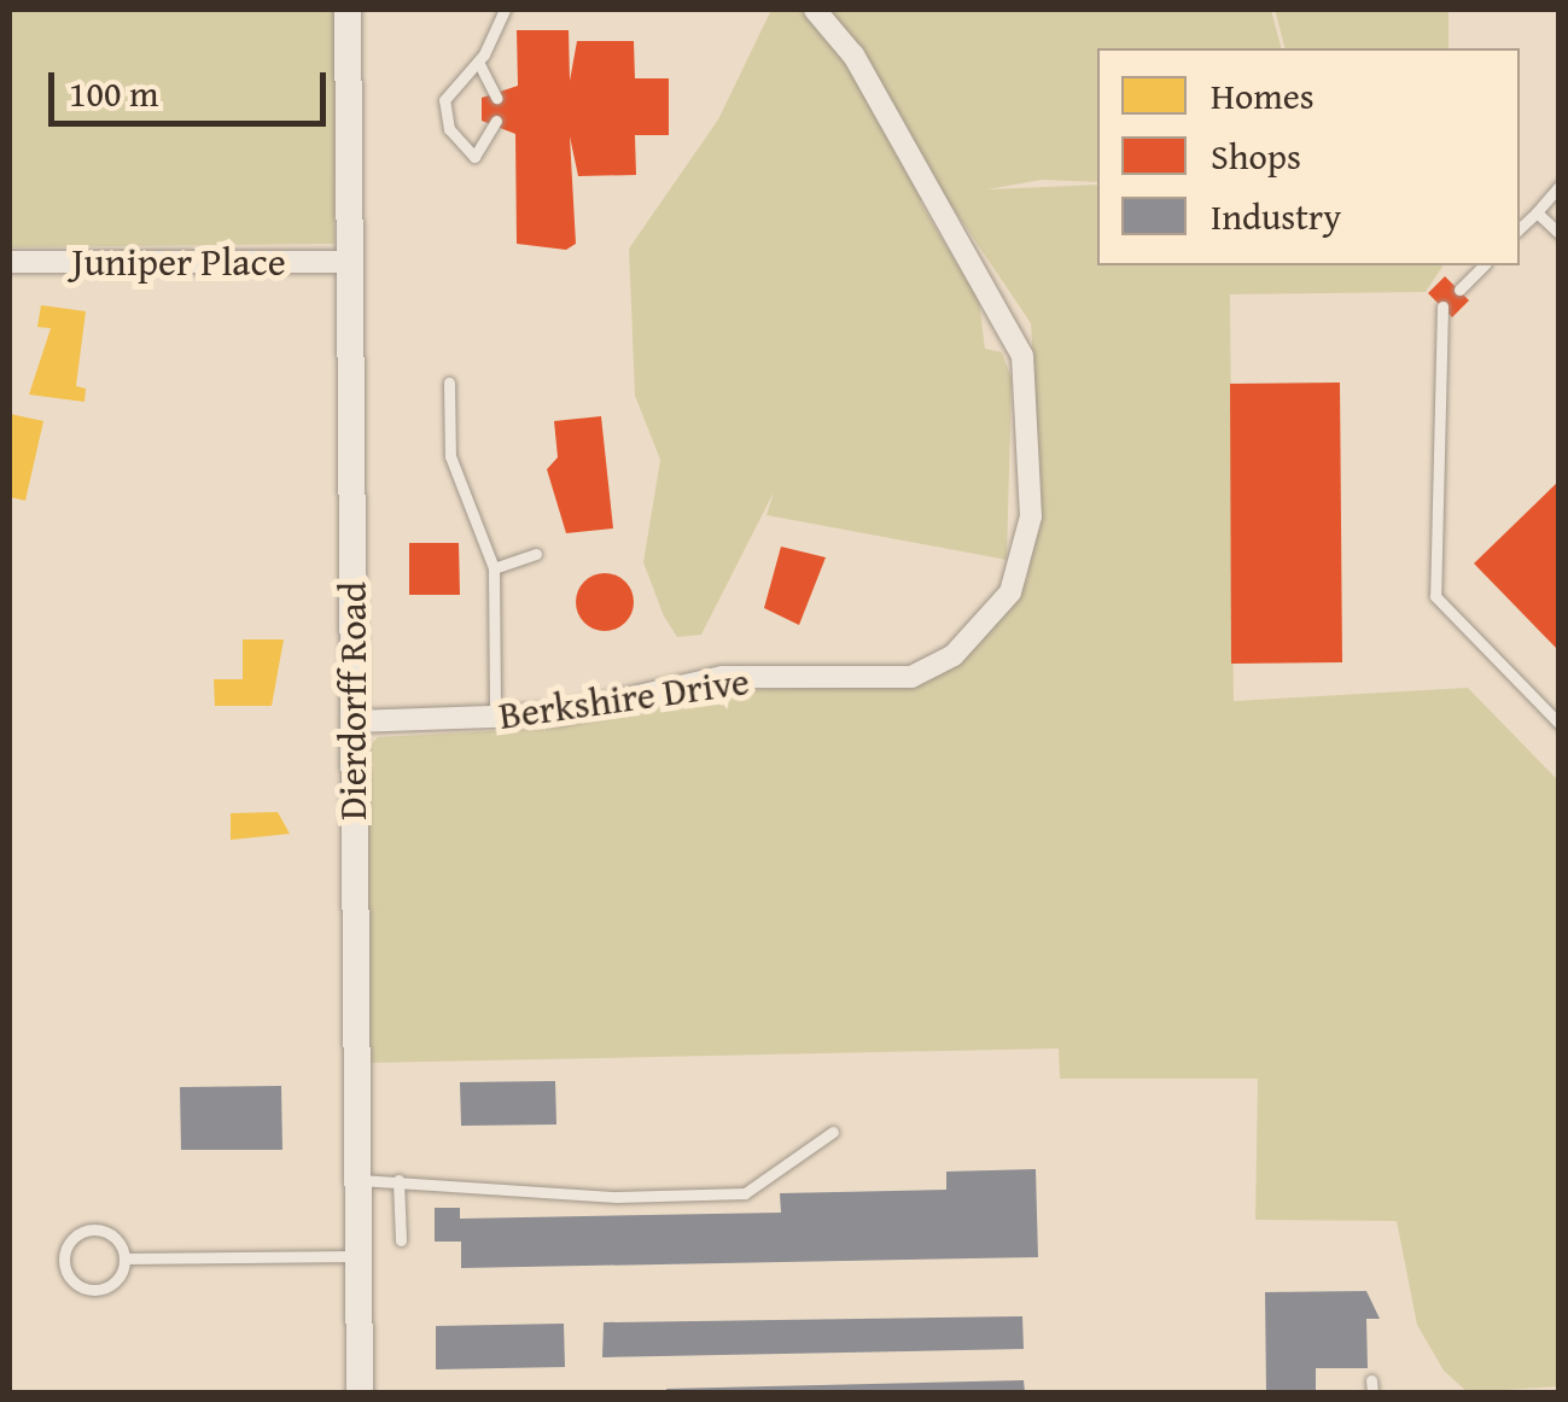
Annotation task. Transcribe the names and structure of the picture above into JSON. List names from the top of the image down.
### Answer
{
  "streets": {
    "street": ["Juniper Place", "Berkshire Drive", "Dierdorff Road"]
  },
  "crossings": [
    ["Juniper Place", "Dierdorff Road"],
    ["Berkshire Drive", "Dierdorff Road"]
  ],
  "legend": ["Homes", "Shops", "Industry"],
  "scale_bar": "100 m"
}
